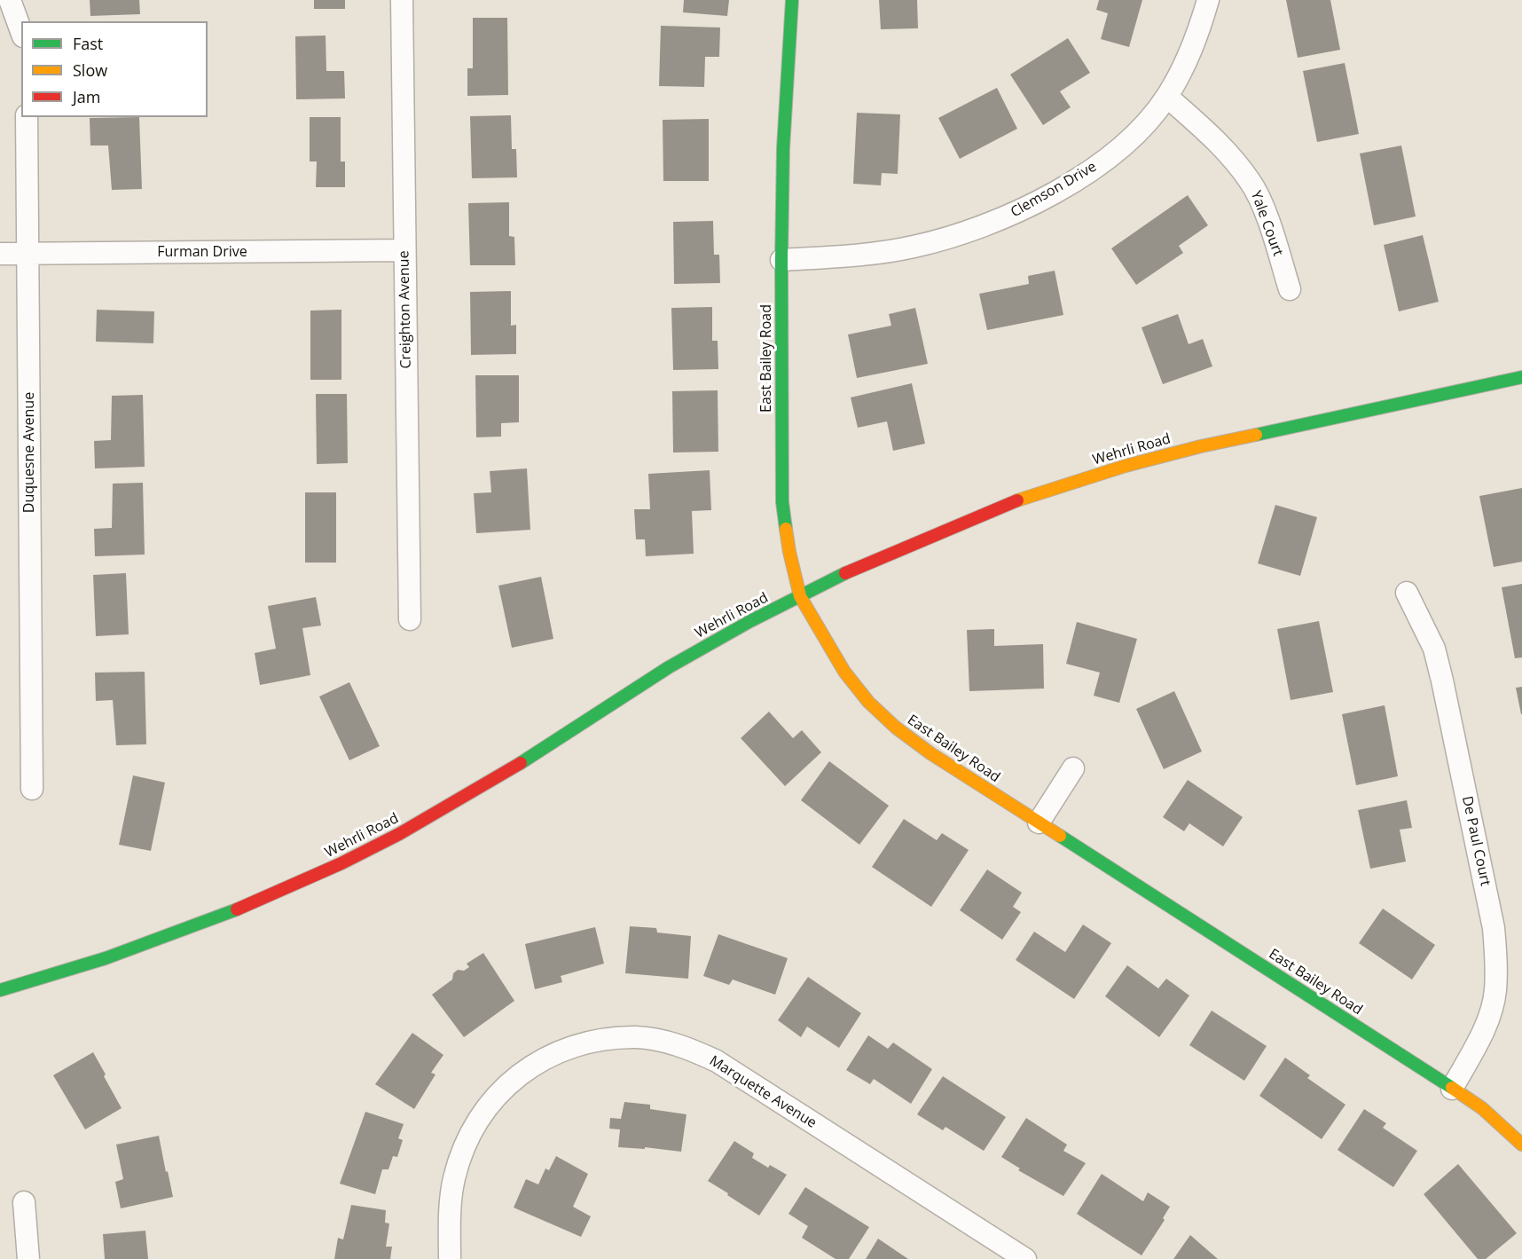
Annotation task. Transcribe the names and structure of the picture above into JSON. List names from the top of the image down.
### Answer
{
  "streets": {
    "street": [
      "Clemson Drive",
      "Yale Court",
      "Furman Drive",
      "Creighton Avenue",
      "East Bailey Road",
      "Wehrli Road",
      "Duquesne Avenue",
      "De Paul Court",
      "Marquette Avenue"
    ]
  },
  "crossings": [
    ["Clemson Drive", "Yale Court"],
    ["Clemson Drive", "East Bailey Road"],
    ["Furman Drive", "Creighton Avenue"],
    ["Furman Drive", "Duquesne Avenue"],
    ["East Bailey Road", "Wehrli Road"],
    ["East Bailey Road", "De Paul Court"]
  ],
  "legend": ["Fast", "Slow", "Jam"]
}
